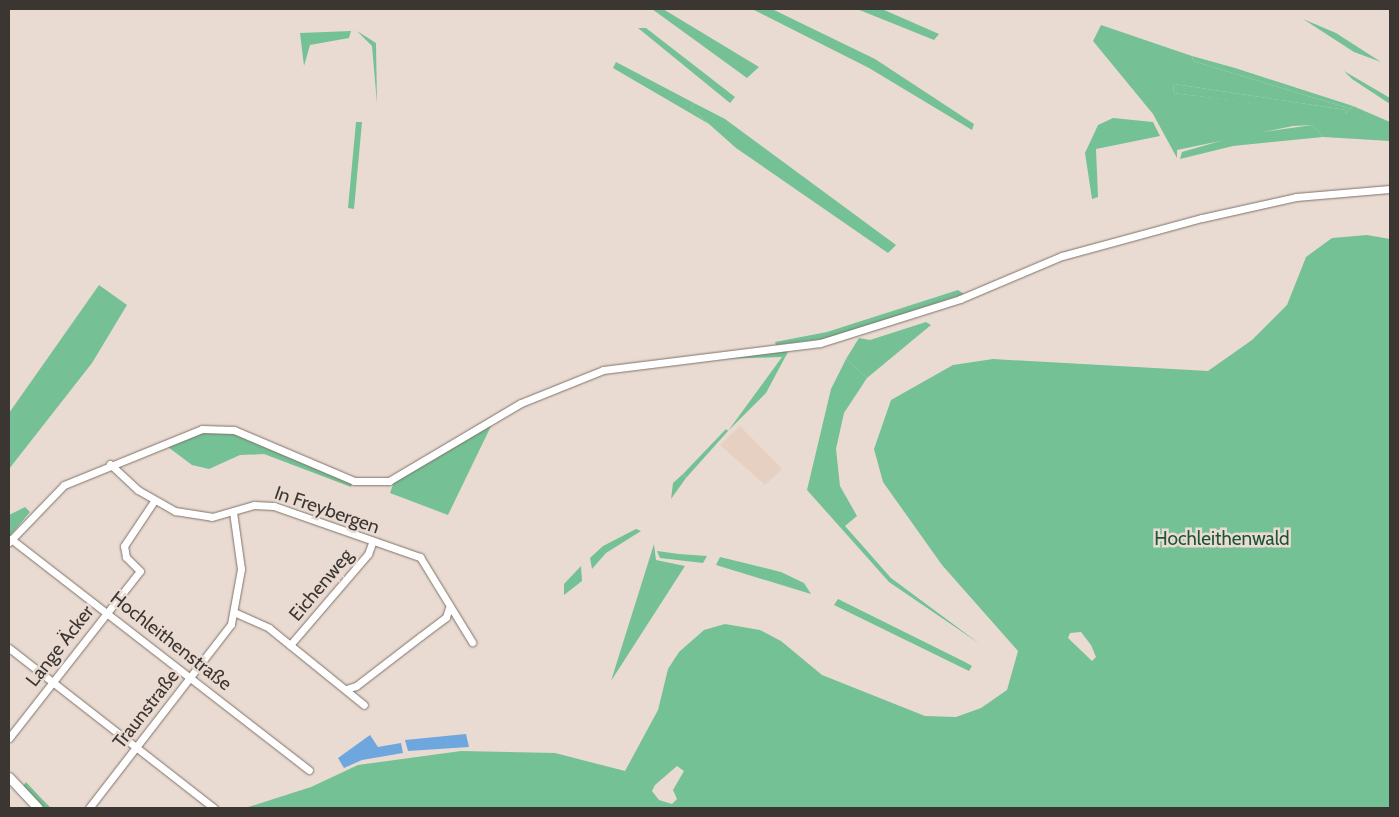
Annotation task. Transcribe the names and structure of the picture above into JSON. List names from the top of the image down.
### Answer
{
  "streets": {
    "street": [
      "In Freybergen",
      "Eichenweg",
      "Hochleithenstraße",
      "Lange Äcker",
      "Traunstraße"
    ]
  },
  "crossings": [
    ["In Freybergen", "Eichenweg"],
    ["In Freybergen", "Lange Äcker"],
    ["In Freybergen", "Traunstraße"],
    ["Eichenweg", "Traunstraße"],
    ["Hochleithenstraße", "Lange Äcker"],
    ["Hochleithenstraße", "Traunstraße"]
  ],
  "parks": ["Hochleithenwald"]
}
